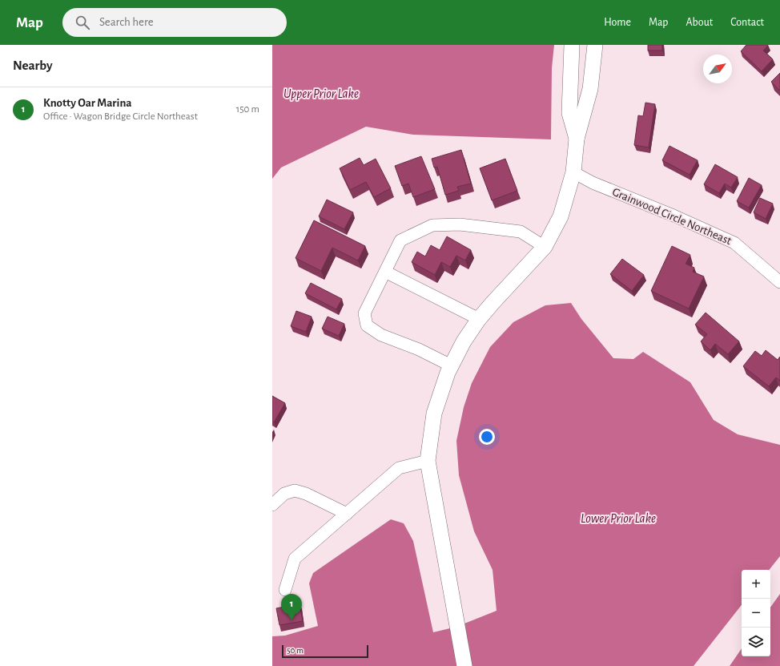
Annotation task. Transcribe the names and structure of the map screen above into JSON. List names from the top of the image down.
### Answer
{
  "streets": {
    "street": ["Grainwood Circle Northeast"]
  },
  "water": ["Upper Prior Lake", "Lower Prior Lake"],
  "scale_bar": "50 m",
  "north": "top right",
  "page": {
    "header": "Map",
    "search": "Search here",
    "nav": [
      "Home",
      "Map",
      "About",
      "Contact"
    ],
    "heading": "Nearby",
    "list": [
      {
        "mark": "1",
        "name": "Knotty Oar Marina",
        "note": "Office · Wagon Bridge Circle Northeast",
        "value": "150 m"
      }
    ],
    "map_buttons": ["+", "−"],
    "pins": "1",
    "scale": "50 m"
  }
}
